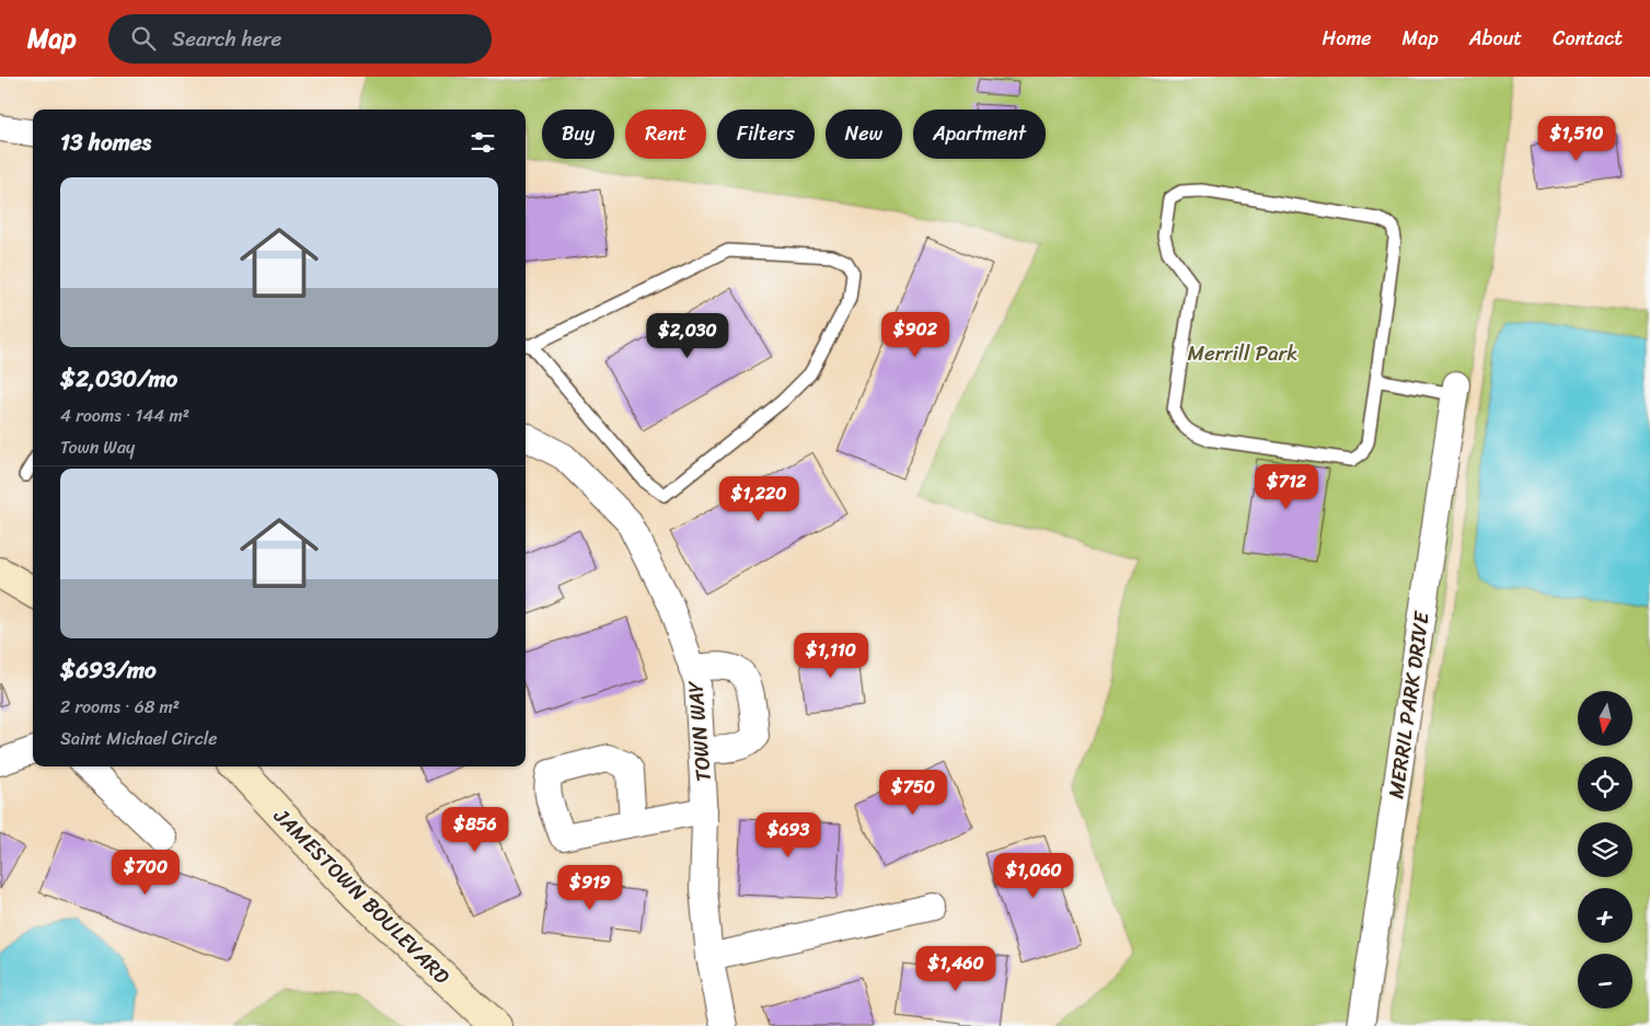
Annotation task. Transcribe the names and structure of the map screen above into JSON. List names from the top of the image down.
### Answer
{
  "streets": {
    "street": ["MERRIL PARK DRIVE", "TOWN WAY", "JAMESTOWN BOULEVARD"]
  },
  "parks": ["Merrill Park"],
  "north": "bottom",
  "page": {
    "header": "Map",
    "search": "Search here",
    "nav": [
      "Home",
      "Map",
      "About",
      "Contact"
    ],
    "chip": [
      "Buy",
      "Rent",
      "Filters",
      "New",
      "Apartment"
    ],
    "heading": "13 homes",
    "price": [
      "$1,510",
      "$902",
      "$2,030",
      "$712",
      "$1,220",
      "$1,110",
      "$750",
      "$856",
      "$693",
      "$700",
      "$1,060",
      "$919",
      "$1,460"
    ],
    "list": [
      {
        "name": "$2,030/mo",
        "note": "4 rooms · 144 m² · Town Way"
      },
      {
        "name": "$693/mo",
        "note": "2 rooms · 68 m² · Saint Michael Circle"
      }
    ],
    "map_buttons": ["+", "−"]
  }
}
